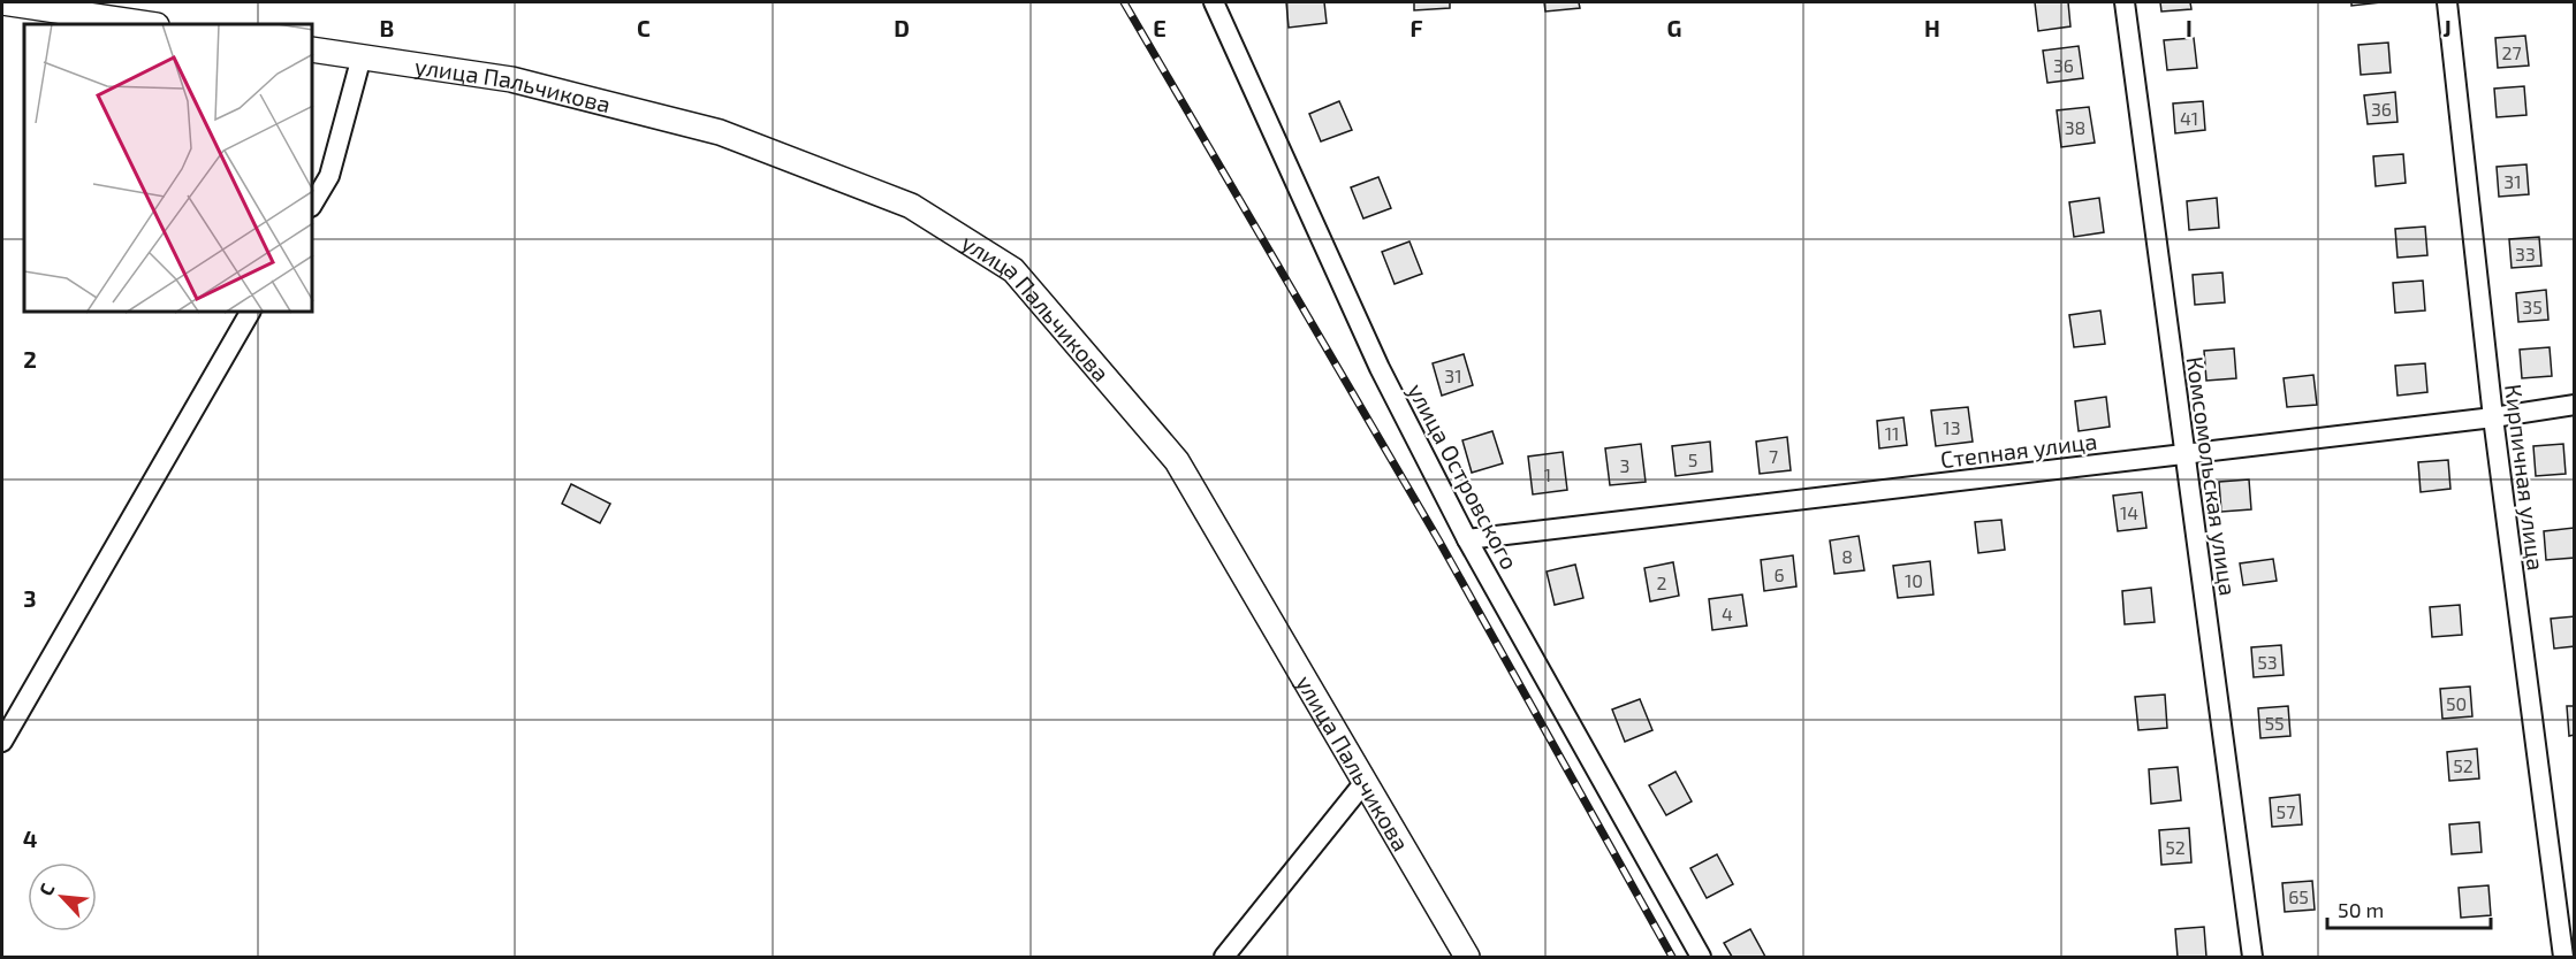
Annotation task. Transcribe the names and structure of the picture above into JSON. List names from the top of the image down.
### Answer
{
  "streets": {
    "street": [
      "улица Пальчикова",
      "Степная улица",
      "улица Островского",
      "Комсомольская улица",
      "Кирпичная улица"
    ]
  },
  "crossings": [
    ["Степная улица", "улица Островского"],
    ["Степная улица", "Комсомольская улица"],
    ["Степная улица", "Кирпичная улица"]
  ],
  "house_numbers": [
    "27",
    "36",
    "36",
    "41",
    "38",
    "31",
    "33",
    "35",
    "31",
    "13",
    "11",
    "7",
    "5",
    "3",
    "1",
    "14",
    "8",
    "6",
    "10",
    "2",
    "4",
    "53",
    "50",
    "55",
    "52",
    "57",
    "52",
    "65"
  ],
  "scale_bar": "50 m",
  "north": "top left",
  "grid": {
    "columns": [
      "B",
      "C",
      "D",
      "E",
      "F",
      "G",
      "H",
      "I",
      "J"
    ],
    "rows": ["2", "3", "4"]
  }
}
